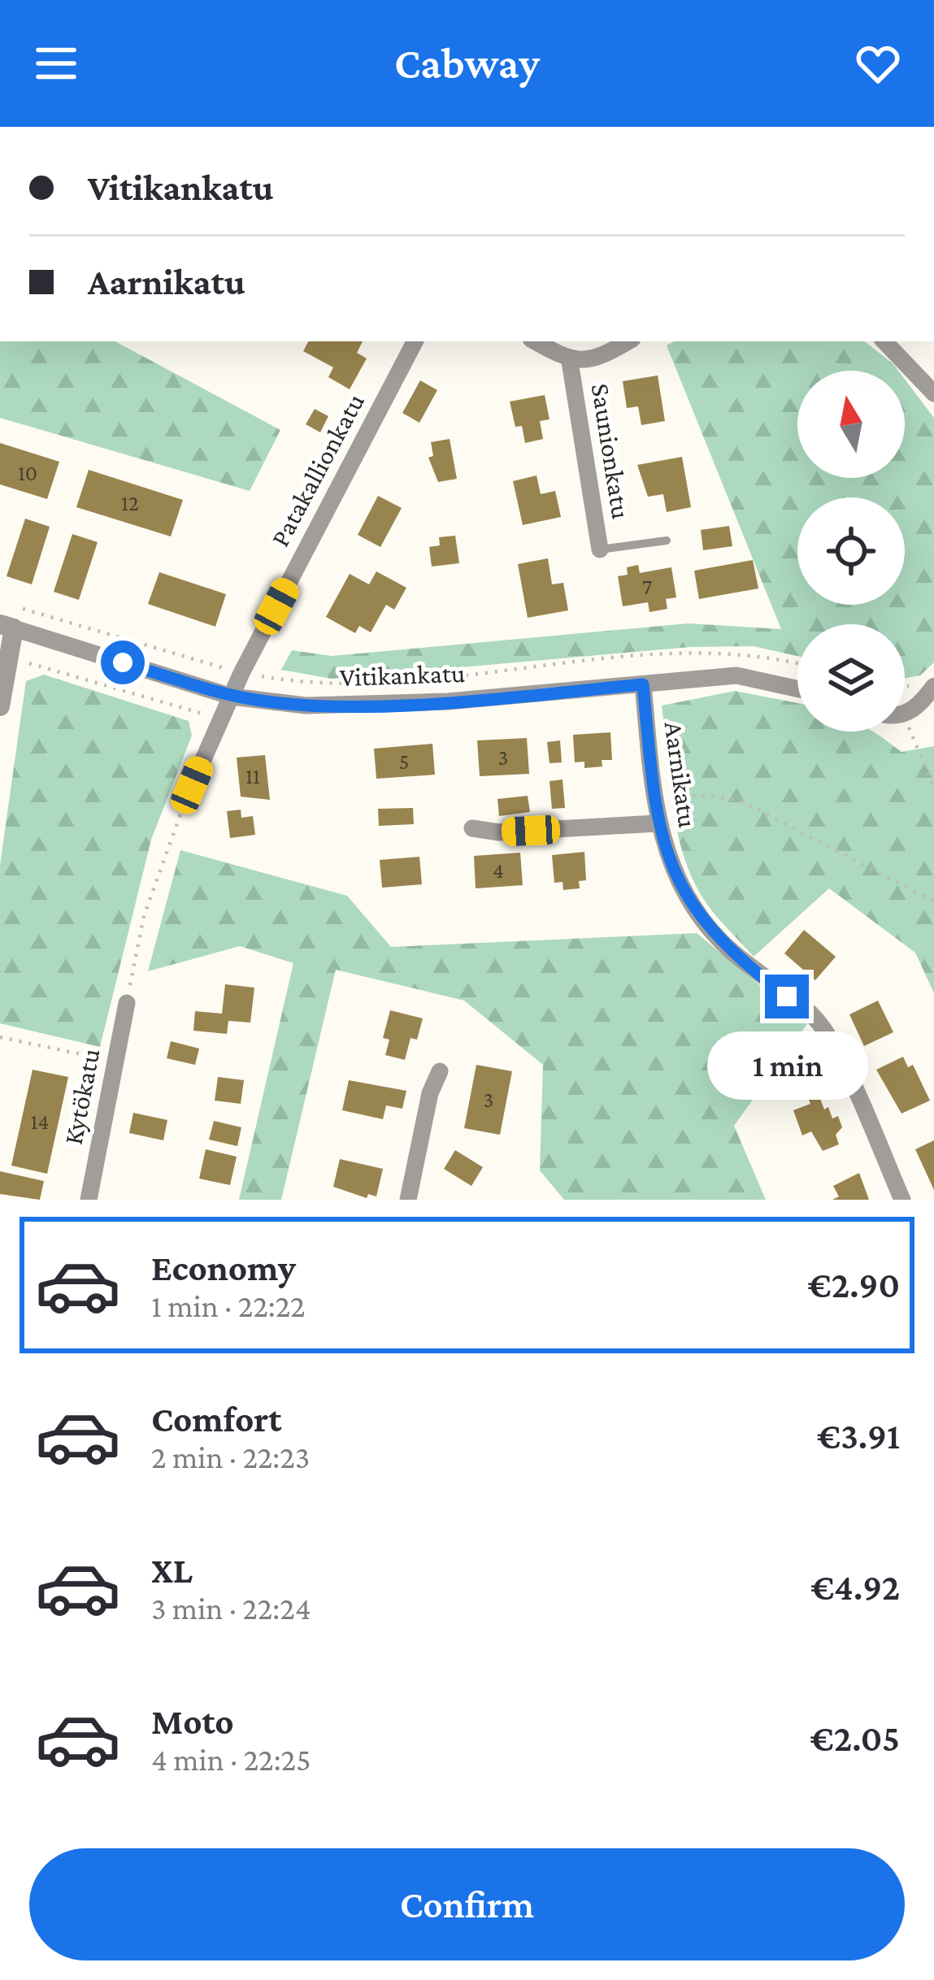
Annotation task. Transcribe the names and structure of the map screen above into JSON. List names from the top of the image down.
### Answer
{
  "streets": {
    "street": [
      "Saunionkatu",
      "Patakallionkatu",
      "Vitikankatu",
      "Aarnikatu",
      "Kytökatu"
    ]
  },
  "crossings": [
    ["Patakallionkatu", "Vitikankatu"],
    ["Vitikankatu", "Aarnikatu"]
  ],
  "house_numbers": [
    "10",
    "12",
    "7",
    "3",
    "5",
    "11",
    "4",
    "3",
    "14"
  ],
  "north": "top",
  "page": {
    "header": "Cabway",
    "banner": ["Vitikankatu", "Aarnikatu"],
    "bubble": "1 min",
    "list": [
      {
        "name": "Economy",
        "note": "1 min · 22:22",
        "value": "€2.90"
      },
      {
        "name": "Comfort",
        "note": "2 min · 22:23",
        "value": "€3.91"
      },
      {
        "name": "XL",
        "note": "3 min · 22:24",
        "value": "€4.92"
      },
      {
        "name": "Moto",
        "note": "4 min · 22:25",
        "value": "€2.05"
      }
    ],
    "buttons": "Confirm"
  }
}
